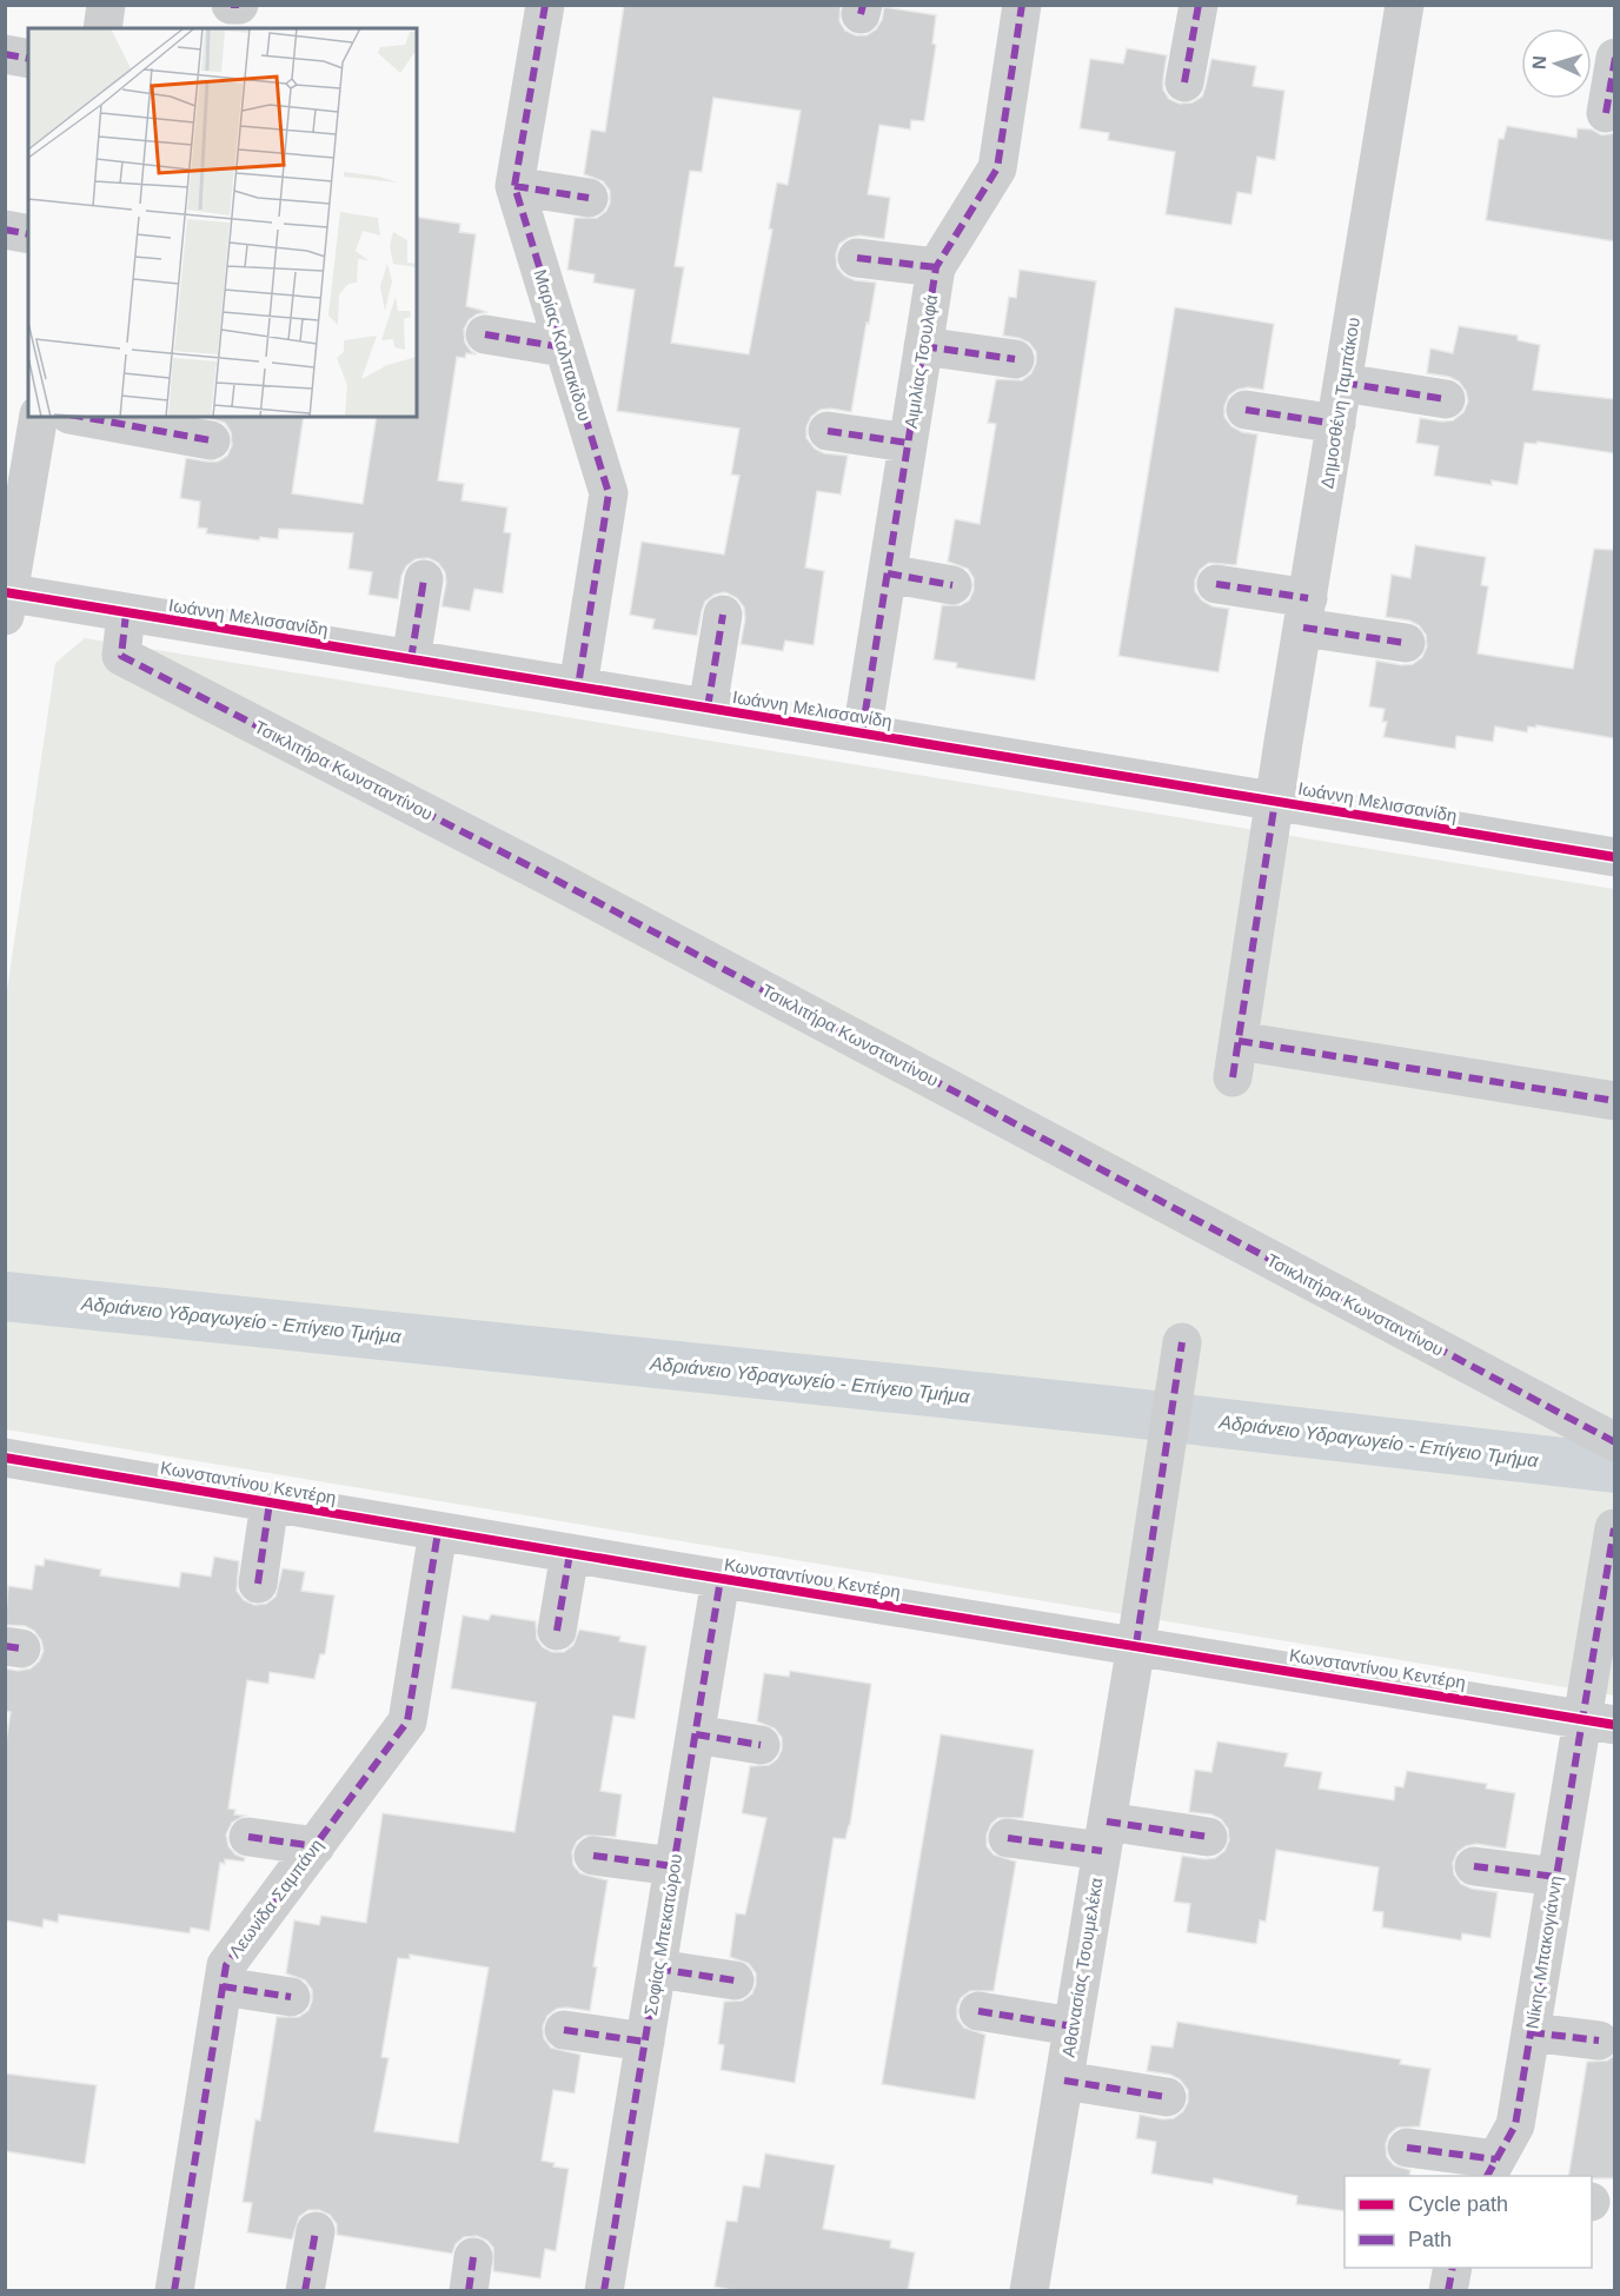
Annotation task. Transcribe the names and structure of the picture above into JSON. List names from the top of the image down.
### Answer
{
  "streets": {
    "street": [
      "Μαρίας Καλπακίδου",
      "Αιμιλίας Τσουλφά",
      "Δημοσθένη Ταμπάκου",
      "Ιωάννη Μελισσανίδη",
      "Τσικλιτήρα Κωνσταντίνου",
      "Κωνσταντίνου Κεντέρη",
      "Λεωνίδα Σαμπάνη",
      "Σοφίας Μπεκατώρου",
      "Νίκης Μπακογιάννη",
      "Αθανασίας Τσουμελέκα"
    ]
  },
  "crossings": [
    ["Μαρίας Καλπακίδου", "Ιωάννη Μελισσανίδη"],
    ["Αιμιλίας Τσουλφά", "Ιωάννη Μελισσανίδη"],
    ["Δημοσθένη Ταμπάκου", "Ιωάννη Μελισσανίδη"],
    ["Ιωάννη Μελισσανίδη", "Τσικλιτήρα Κωνσταντίνου"],
    ["Κωνσταντίνου Κεντέρη", "Λεωνίδα Σαμπάνη"],
    ["Κωνσταντίνου Κεντέρη", "Σοφίας Μπεκατώρου"],
    ["Κωνσταντίνου Κεντέρη", "Νίκης Μπακογιάννη"],
    ["Κωνσταντίνου Κεντέρη", "Αθανασίας Τσουμελέκα"]
  ],
  "water": ["Αδριάνειο Υδραγωγείο - Επίγειο Τμήμα"],
  "legend": ["Cycle path", "Path"],
  "north": "left"
}
